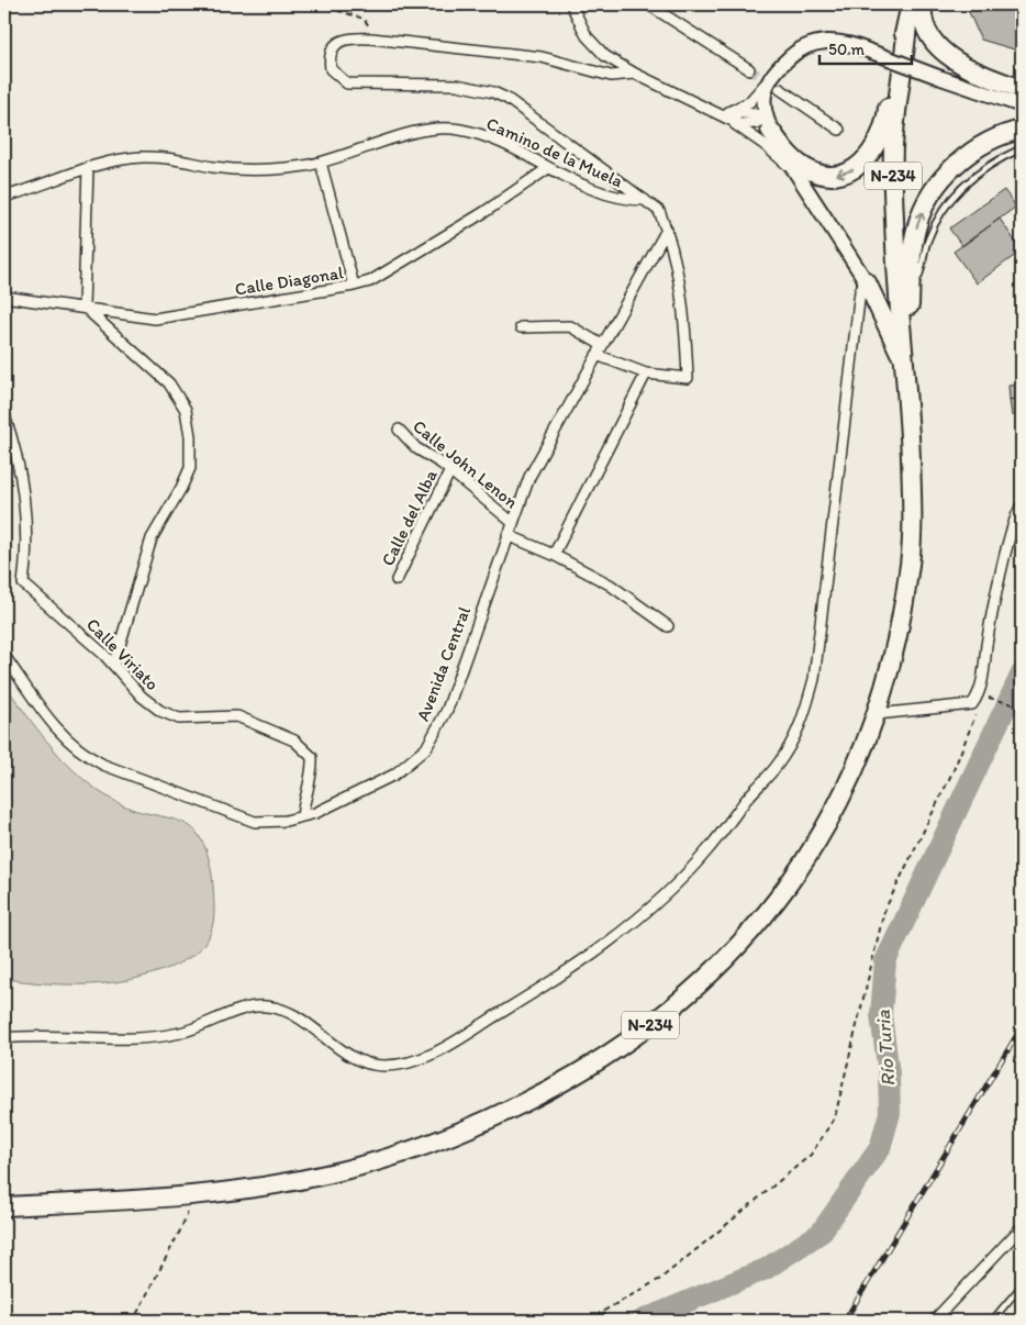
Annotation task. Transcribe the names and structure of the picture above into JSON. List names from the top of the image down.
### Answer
{
  "streets": {
    "highway": ["N-234"],
    "street": [
      "Camino de la Muela",
      "Calle Diagonal",
      "Calle John Lenon",
      "Calle del Alba",
      "Calle Viriato",
      "Avenida Central"
    ]
  },
  "crossings": [
    ["Camino de la Muela", "Calle Diagonal"],
    ["Calle John Lenon", "Calle del Alba"],
    ["Calle John Lenon", "Avenida Central"],
    ["Calle Viriato", "Avenida Central"]
  ],
  "water": ["Río Turia"],
  "scale_bar": "50 m"
}
